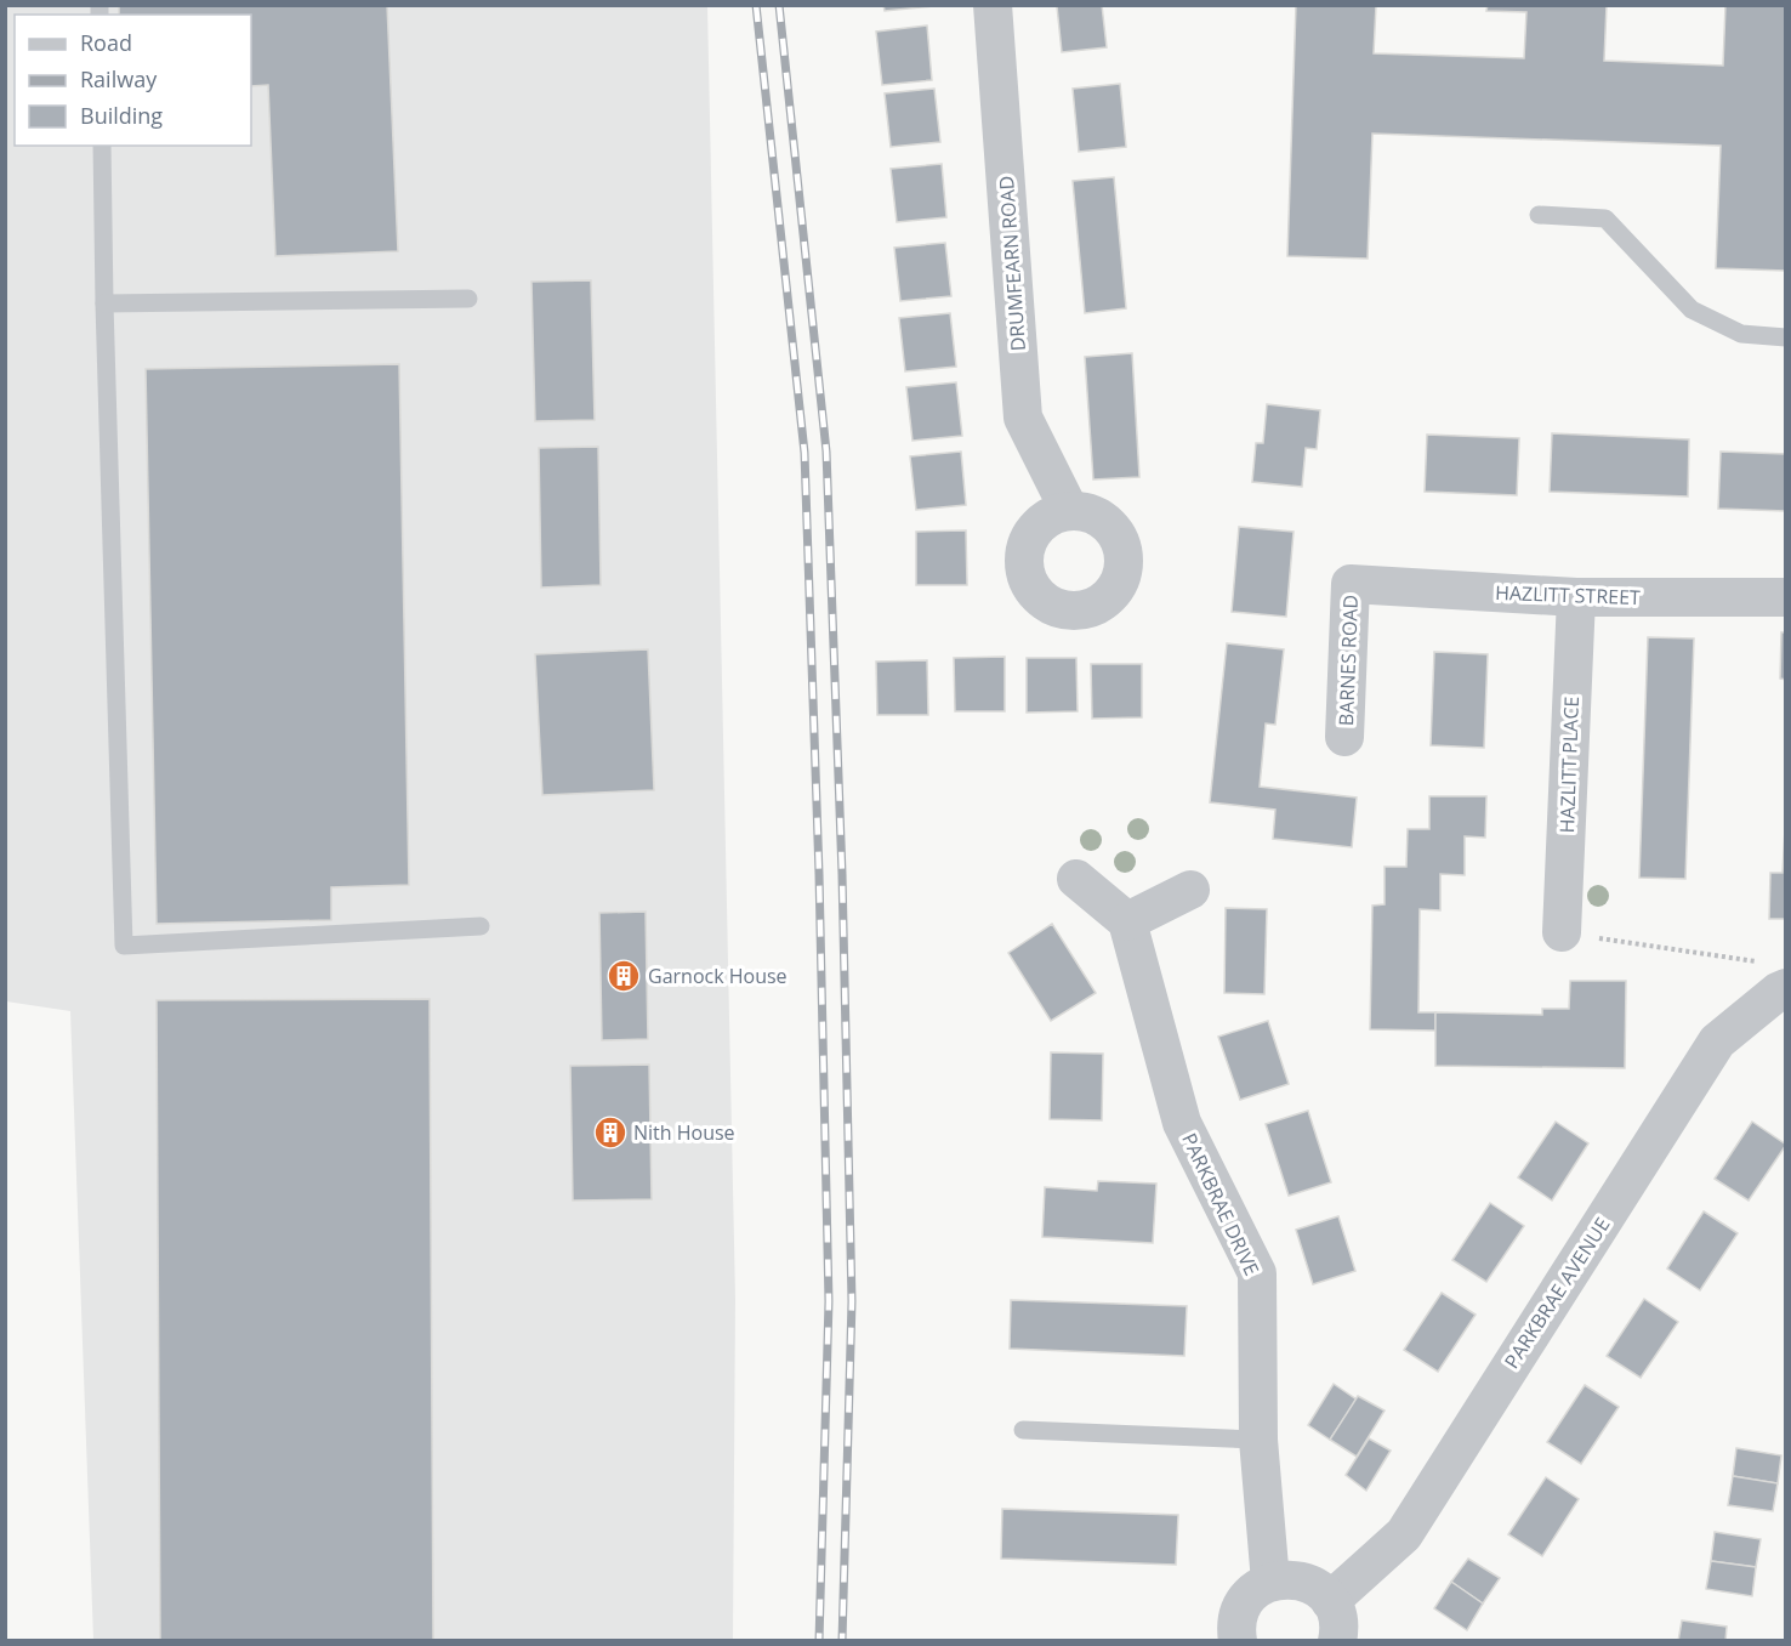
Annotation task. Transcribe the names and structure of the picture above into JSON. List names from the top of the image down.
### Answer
{
  "streets": {
    "street": [
      "DRUMFEARN ROAD",
      "HAZLITT STREET",
      "BARNES ROAD",
      "HAZLITT PLACE",
      "PARKBRAE DRIVE",
      "PARKBRAE AVENUE"
    ]
  },
  "crossings": [
    ["HAZLITT STREET", "BARNES ROAD"],
    ["HAZLITT STREET", "HAZLITT PLACE"]
  ],
  "places": {
    "building": ["Garnock House", "Nith House"]
  },
  "legend": ["Road", "Railway", "Building"]
}
